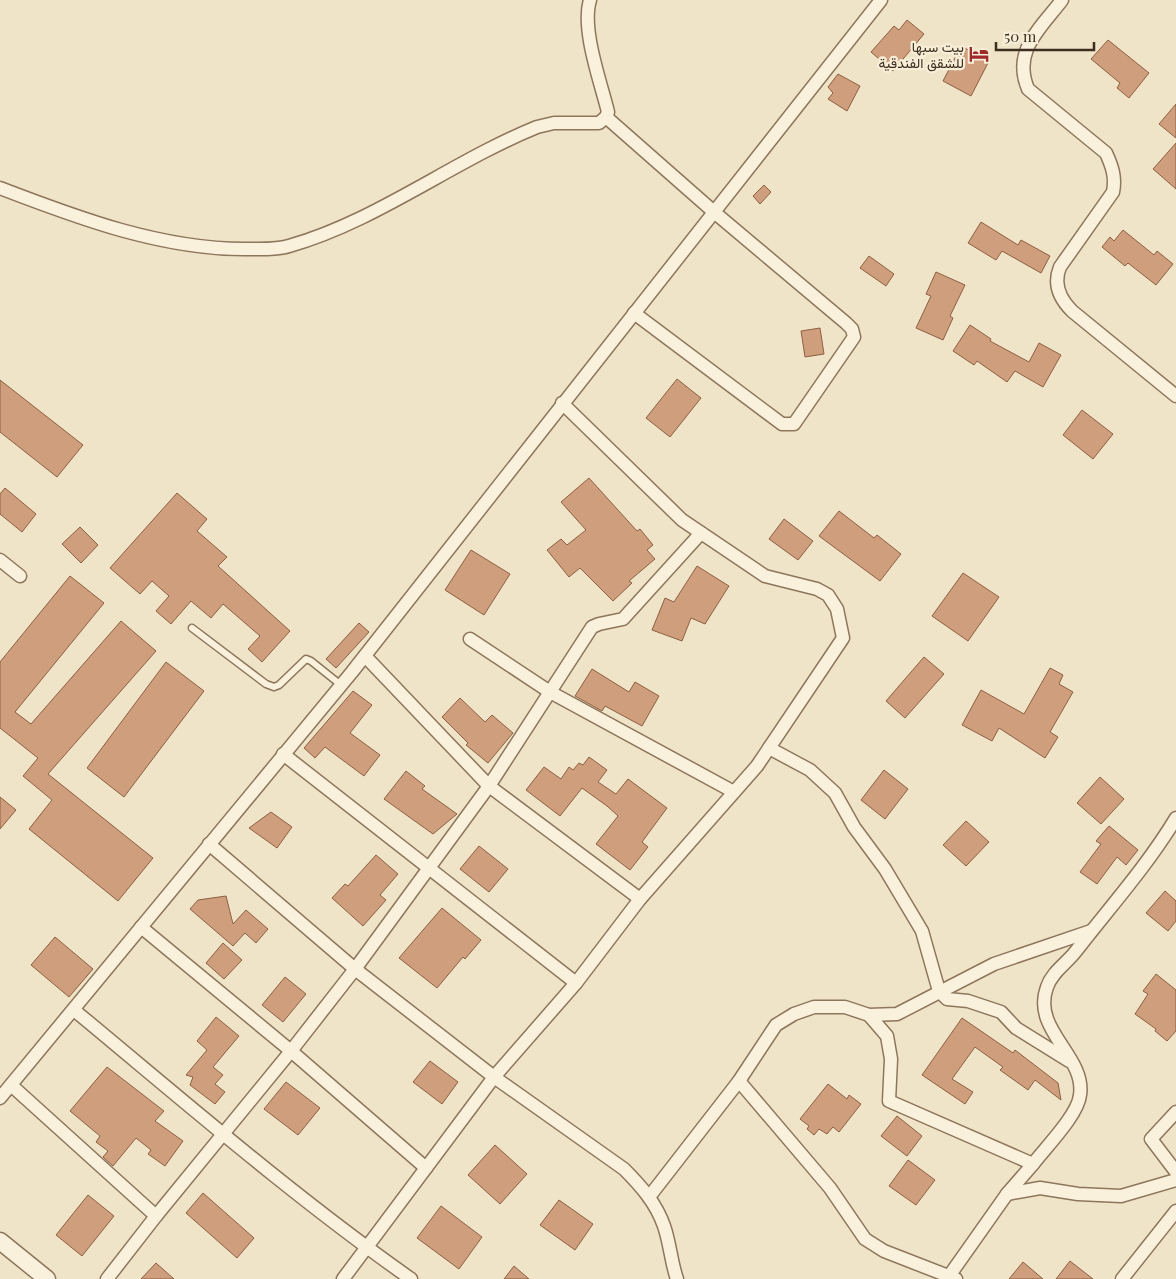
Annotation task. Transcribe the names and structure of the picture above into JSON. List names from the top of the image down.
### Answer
{
  "places": {
    "hotel": ["بيت سبها للشقق الفندقية"]
  },
  "scale_bar": "50 m"
}
